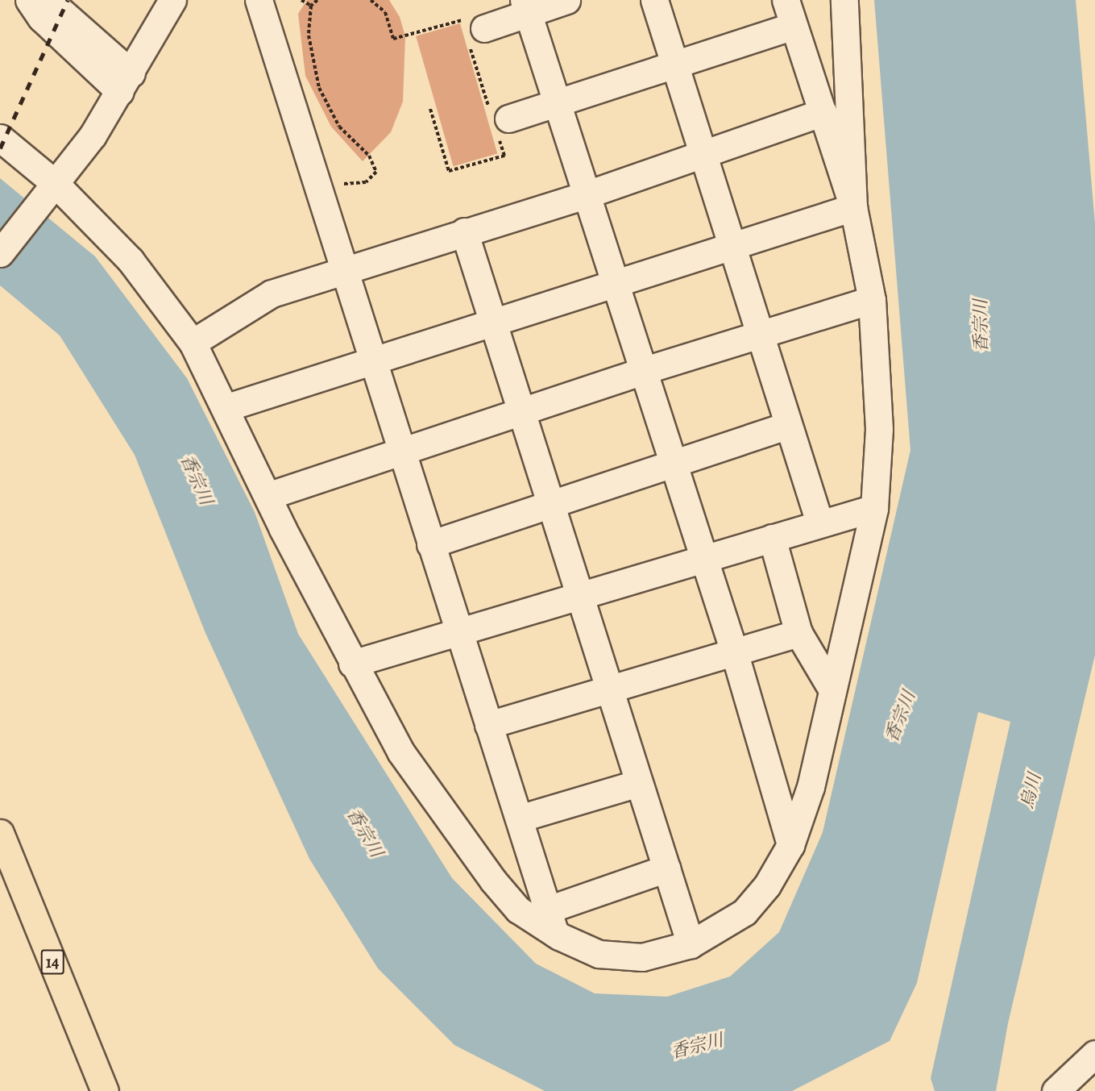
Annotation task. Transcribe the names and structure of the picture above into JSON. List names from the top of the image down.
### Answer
{
  "streets": {
    "main road": ["14"]
  },
  "water": ["香宗川", "烏川"]
}
